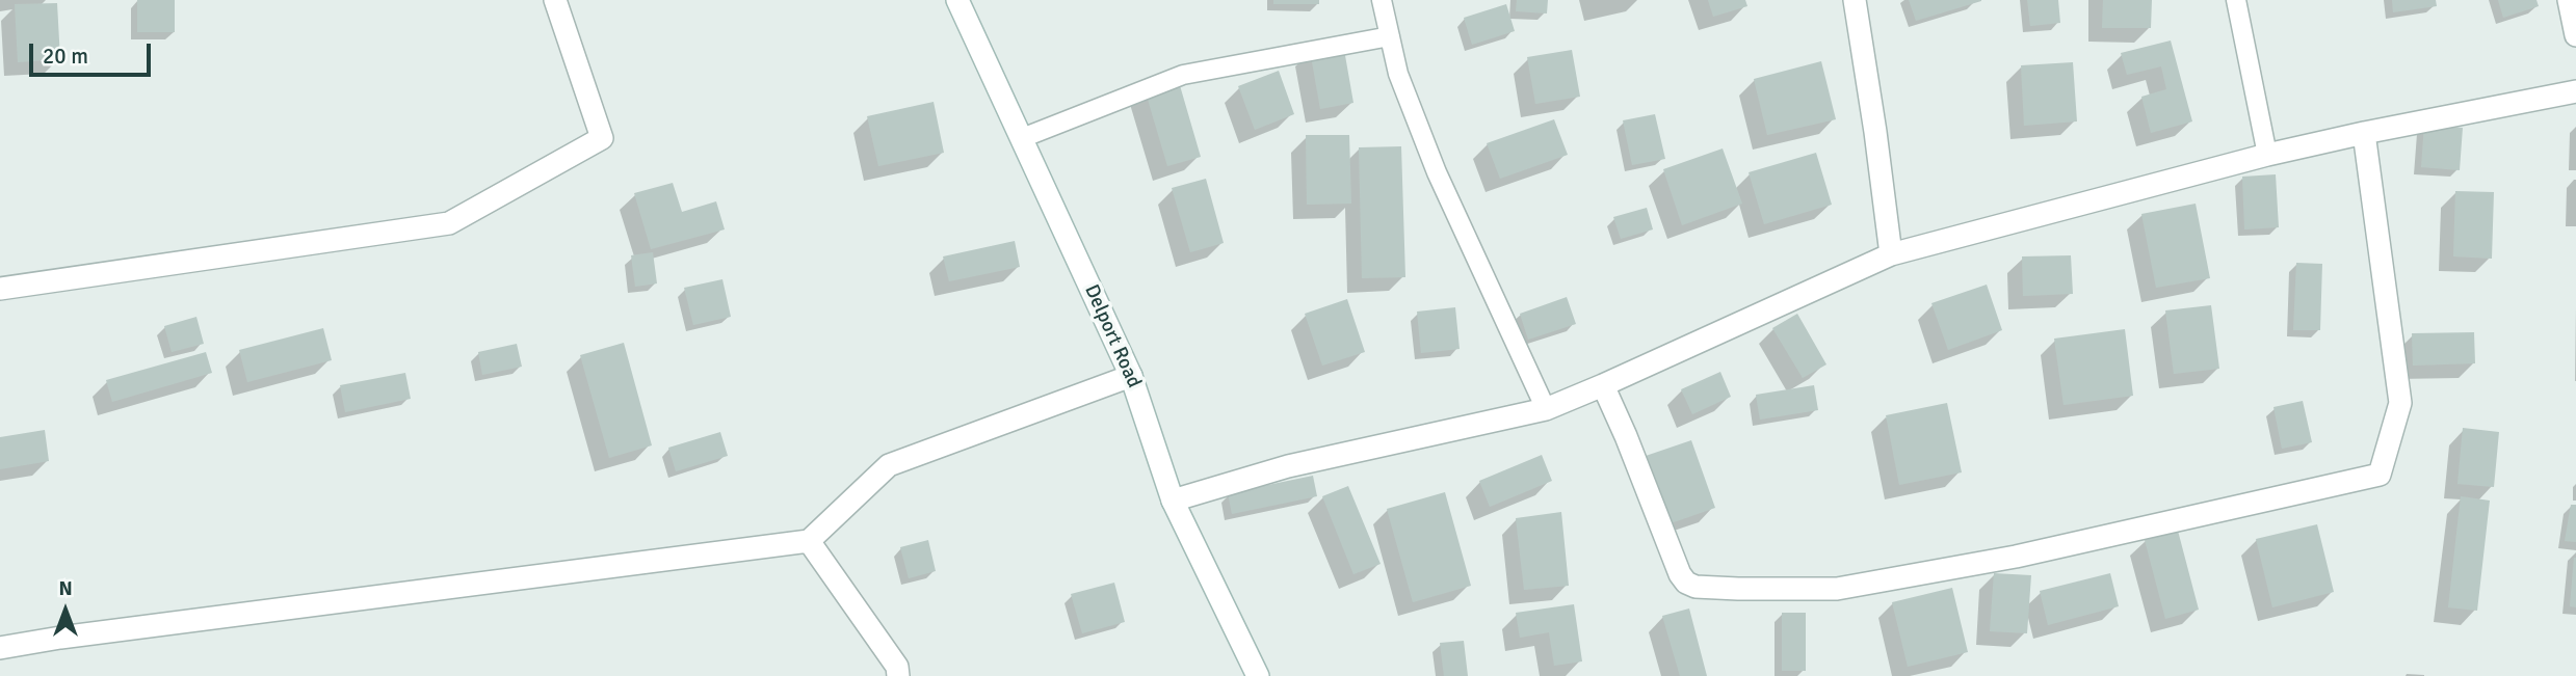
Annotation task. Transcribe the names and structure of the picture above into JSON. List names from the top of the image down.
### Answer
{
  "streets": {
    "street": ["Delport Road"]
  },
  "scale_bar": "20 m",
  "north": "top"
}
